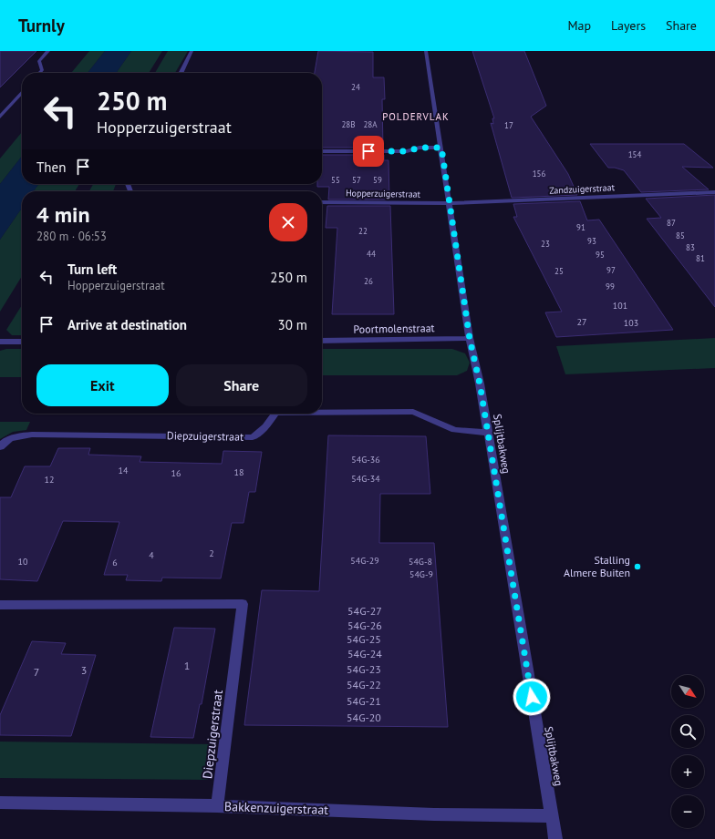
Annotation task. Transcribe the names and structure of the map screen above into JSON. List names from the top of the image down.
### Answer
{
  "streets": {
    "street": [
      "Zandzuigerstraat",
      "Hopperzuigerstraat",
      "Poortmolenstraat",
      "Diepzuigerstraat",
      "Splijtbakweg",
      "Bakkenzuigerstraat"
    ]
  },
  "crossings": [
    ["Zandzuigerstraat", "Hopperzuigerstraat"],
    ["Zandzuigerstraat", "Splijtbakweg"],
    ["Hopperzuigerstraat", "Splijtbakweg"],
    ["Poortmolenstraat", "Splijtbakweg"],
    ["Diepzuigerstraat", "Splijtbakweg"],
    ["Diepzuigerstraat", "Bakkenzuigerstraat"],
    ["Splijtbakweg", "Bakkenzuigerstraat"]
  ],
  "districts": ["POLDERVLAK"],
  "places": ["Stalling Almere Buiten"],
  "house_numbers": [
    "24",
    "28B",
    "28A",
    "17",
    "154",
    "156",
    "55",
    "57",
    "59",
    "87",
    "91",
    "22",
    "85",
    "93",
    "23",
    "83",
    "44",
    "95",
    "81",
    "97",
    "25",
    "26",
    "99",
    "101",
    "27",
    "103",
    "54G-36",
    "14",
    "18",
    "16",
    "54G-34",
    "12",
    "2",
    "4",
    "54G-29",
    "10",
    "54G-8",
    "6",
    "54G-9",
    "54G-27",
    "54G-26",
    "54G-25",
    "54G-24",
    "1",
    "54G-23",
    "3",
    "7",
    "54G-22",
    "54G-21",
    "54G-20"
  ],
  "north": "bottom right",
  "page": {
    "header": "Turnly",
    "nav": ["Map", "Layers", "Share"],
    "turn": ["250 m", "Hopperzuigerstraat"],
    "then": "Then",
    "heading": ["4 min", "280 m · 06:53"],
    "list": [
      {
        "name": "Turn left",
        "note": "Hopperzuigerstraat",
        "value": "250 m"
      },
      {
        "name": "Arrive at destination",
        "value": "30 m"
      }
    ],
    "buttons": ["Exit", "Share"],
    "map_buttons": ["+", "−"]
  }
}
